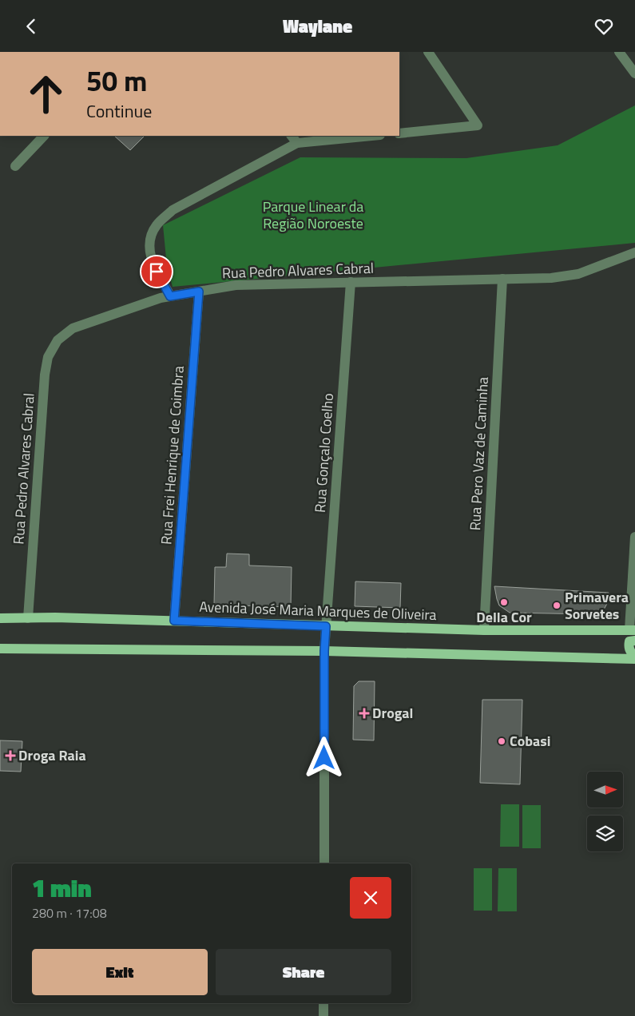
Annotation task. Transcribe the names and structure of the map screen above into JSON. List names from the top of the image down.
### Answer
{
  "streets": {
    "main road": ["Avenida José Maria Marques de Oliveira"],
    "street": [
      "Rua Pedro Alvares Cabral",
      "Rua Gonçalo Coelho",
      "Rua Pero Vaz de Caminha",
      "Rua Frei Henrique de Coimbra"
    ]
  },
  "crossings": [
    ["Rua Pedro Alvares Cabral", "Rua Gonçalo Coelho"],
    ["Rua Pedro Alvares Cabral", "Rua Pero Vaz de Caminha"],
    ["Rua Pedro Alvares Cabral", "Rua Frei Henrique de Coimbra"],
    ["Rua Pedro Alvares Cabral", "Avenida José Maria Marques de Oliveira"],
    ["Rua Gonçalo Coelho", "Avenida José Maria Marques de Oliveira"],
    ["Rua Pero Vaz de Caminha", "Avenida José Maria Marques de Oliveira"],
    ["Rua Frei Henrique de Coimbra", "Avenida José Maria Marques de Oliveira"]
  ],
  "parks": ["Parque Linear da Região Noroeste"],
  "places": {
    "other": ["Della Cor", "Primavera Sorvetes", "Cobasi"],
    "health": ["Drogal", "Droga Raia"]
  },
  "north": "right",
  "page": {
    "header": "Waylane",
    "turn": ["50 m", "Continue"],
    "heading": ["1 min", "280 m · 17:08"],
    "buttons": ["Exit", "Share"]
  }
}
